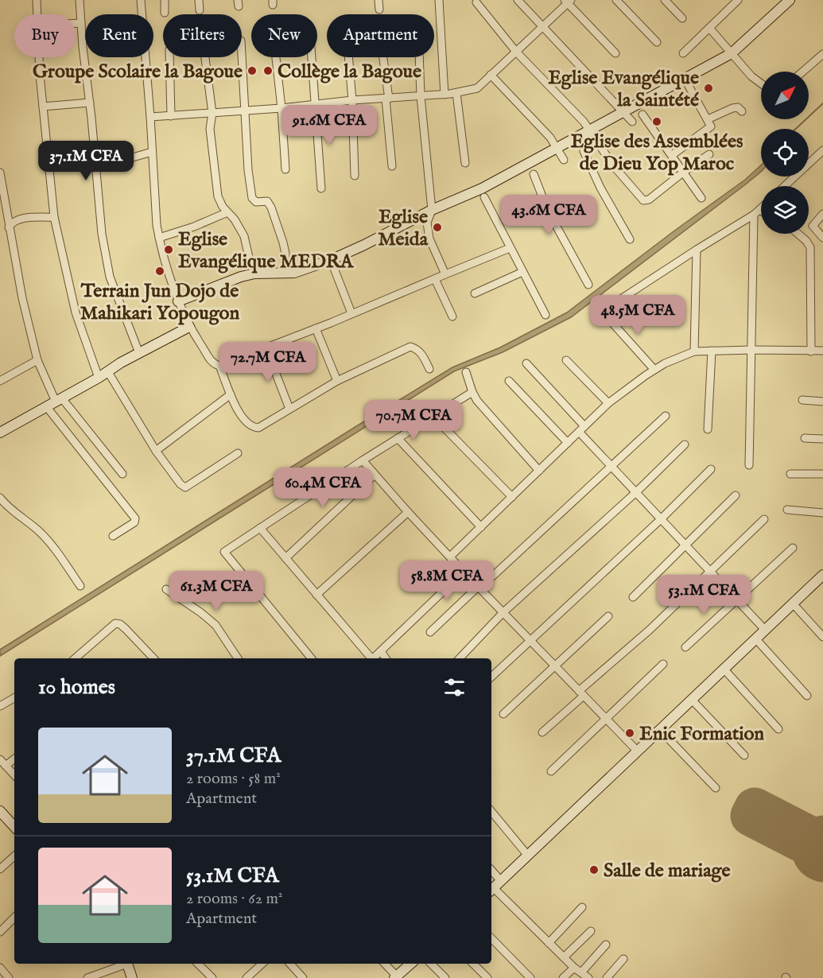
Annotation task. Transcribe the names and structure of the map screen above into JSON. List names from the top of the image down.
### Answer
{
  "places": [
    "Groupe Scolaire la Bagoue",
    "Collège la Bagoue",
    "Eglise Evangélique la Saintété",
    "Eglise des Assemblées de Dieu Yop Maroc",
    "Eglise Meida",
    "Eglise Evangélique MEDRA",
    "Terrain Jun Dojo de Mahikari Yopougon",
    "Enic Formation",
    "Salle de mariage"
  ],
  "north": "top right",
  "page": {
    "chip": [
      "Buy",
      "Rent",
      "Filters",
      "New",
      "Apartment"
    ],
    "price": [
      "91.6M CFA",
      "37.1M CFA",
      "43.6M CFA",
      "48.5M CFA",
      "72.7M CFA",
      "70.7M CFA",
      "60.4M CFA",
      "58.8M CFA",
      "61.3M CFA",
      "53.1M CFA"
    ],
    "heading": "10 homes",
    "list": [
      {
        "name": "37.1M CFA",
        "note": "2 rooms · 58 m² · Apartment"
      },
      {
        "name": "53.1M CFA",
        "note": "2 rooms · 62 m² · Apartment"
      }
    ]
  }
}
